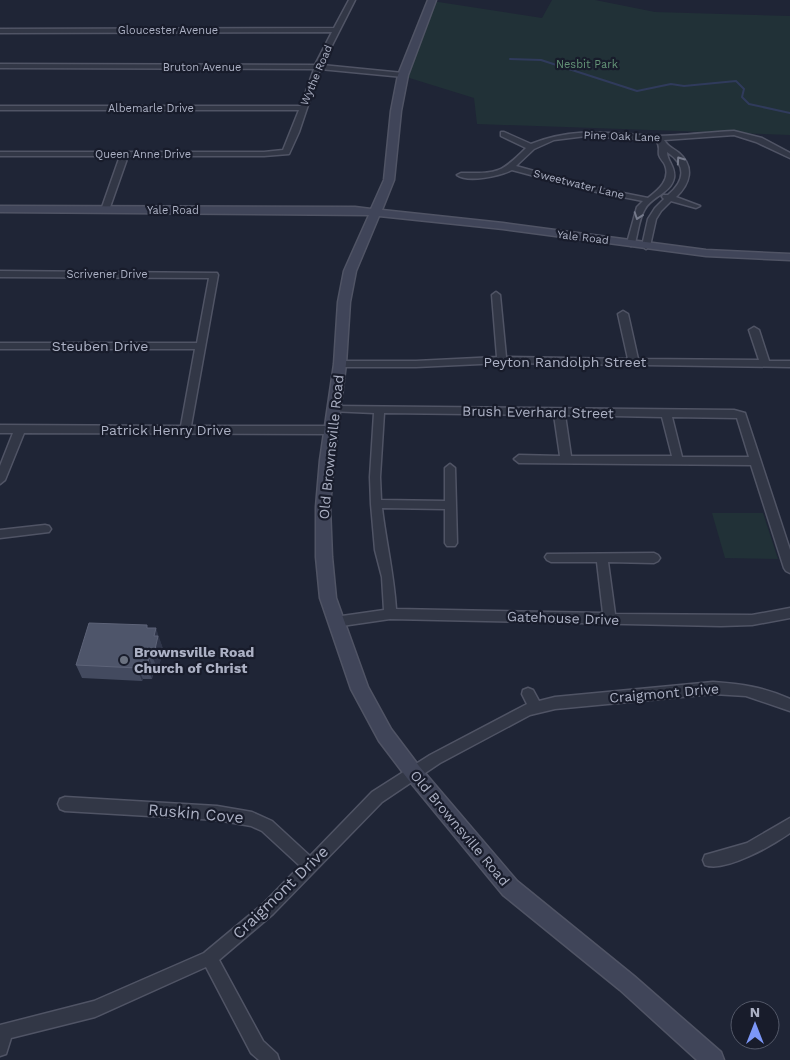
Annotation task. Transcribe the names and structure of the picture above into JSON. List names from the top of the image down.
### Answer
{
  "streets": {
    "main road": ["Yale Road", "Old Brownsville Road"],
    "street": [
      "Gloucester Avenue",
      "Bruton Avenue",
      "Wythe Road",
      "Albemarle Drive",
      "Pine Oak Lane",
      "Queen Anne Drive",
      "Sweetwater Lane",
      "Scrivener Drive",
      "Steuben Drive",
      "Peyton Randolph Street",
      "Brush Everhard Street",
      "Patrick Henry Drive",
      "Gatehouse Drive",
      "Craigmont Drive",
      "Ruskin Cove"
    ]
  },
  "crossings": [
    ["Gloucester Avenue", "Wythe Road"],
    ["Bruton Avenue", "Wythe Road"],
    ["Bruton Avenue", "Old Brownsville Road"],
    ["Wythe Road", "Albemarle Drive"],
    ["Wythe Road", "Queen Anne Drive"],
    ["Pine Oak Lane", "Sweetwater Lane"],
    ["Yale Road", "Old Brownsville Road"],
    ["Scrivener Drive", "Steuben Drive"],
    ["Peyton Randolph Street", "Old Brownsville Road"],
    ["Brush Everhard Street", "Old Brownsville Road"],
    ["Patrick Henry Drive", "Old Brownsville Road"],
    ["Old Brownsville Road", "Gatehouse Drive"],
    ["Old Brownsville Road", "Craigmont Drive"],
    ["Craigmont Drive", "Ruskin Cove"]
  ],
  "parks": ["Nesbit Park"],
  "places": ["Brownsville Road Church of Christ"],
  "north": "top"
}
